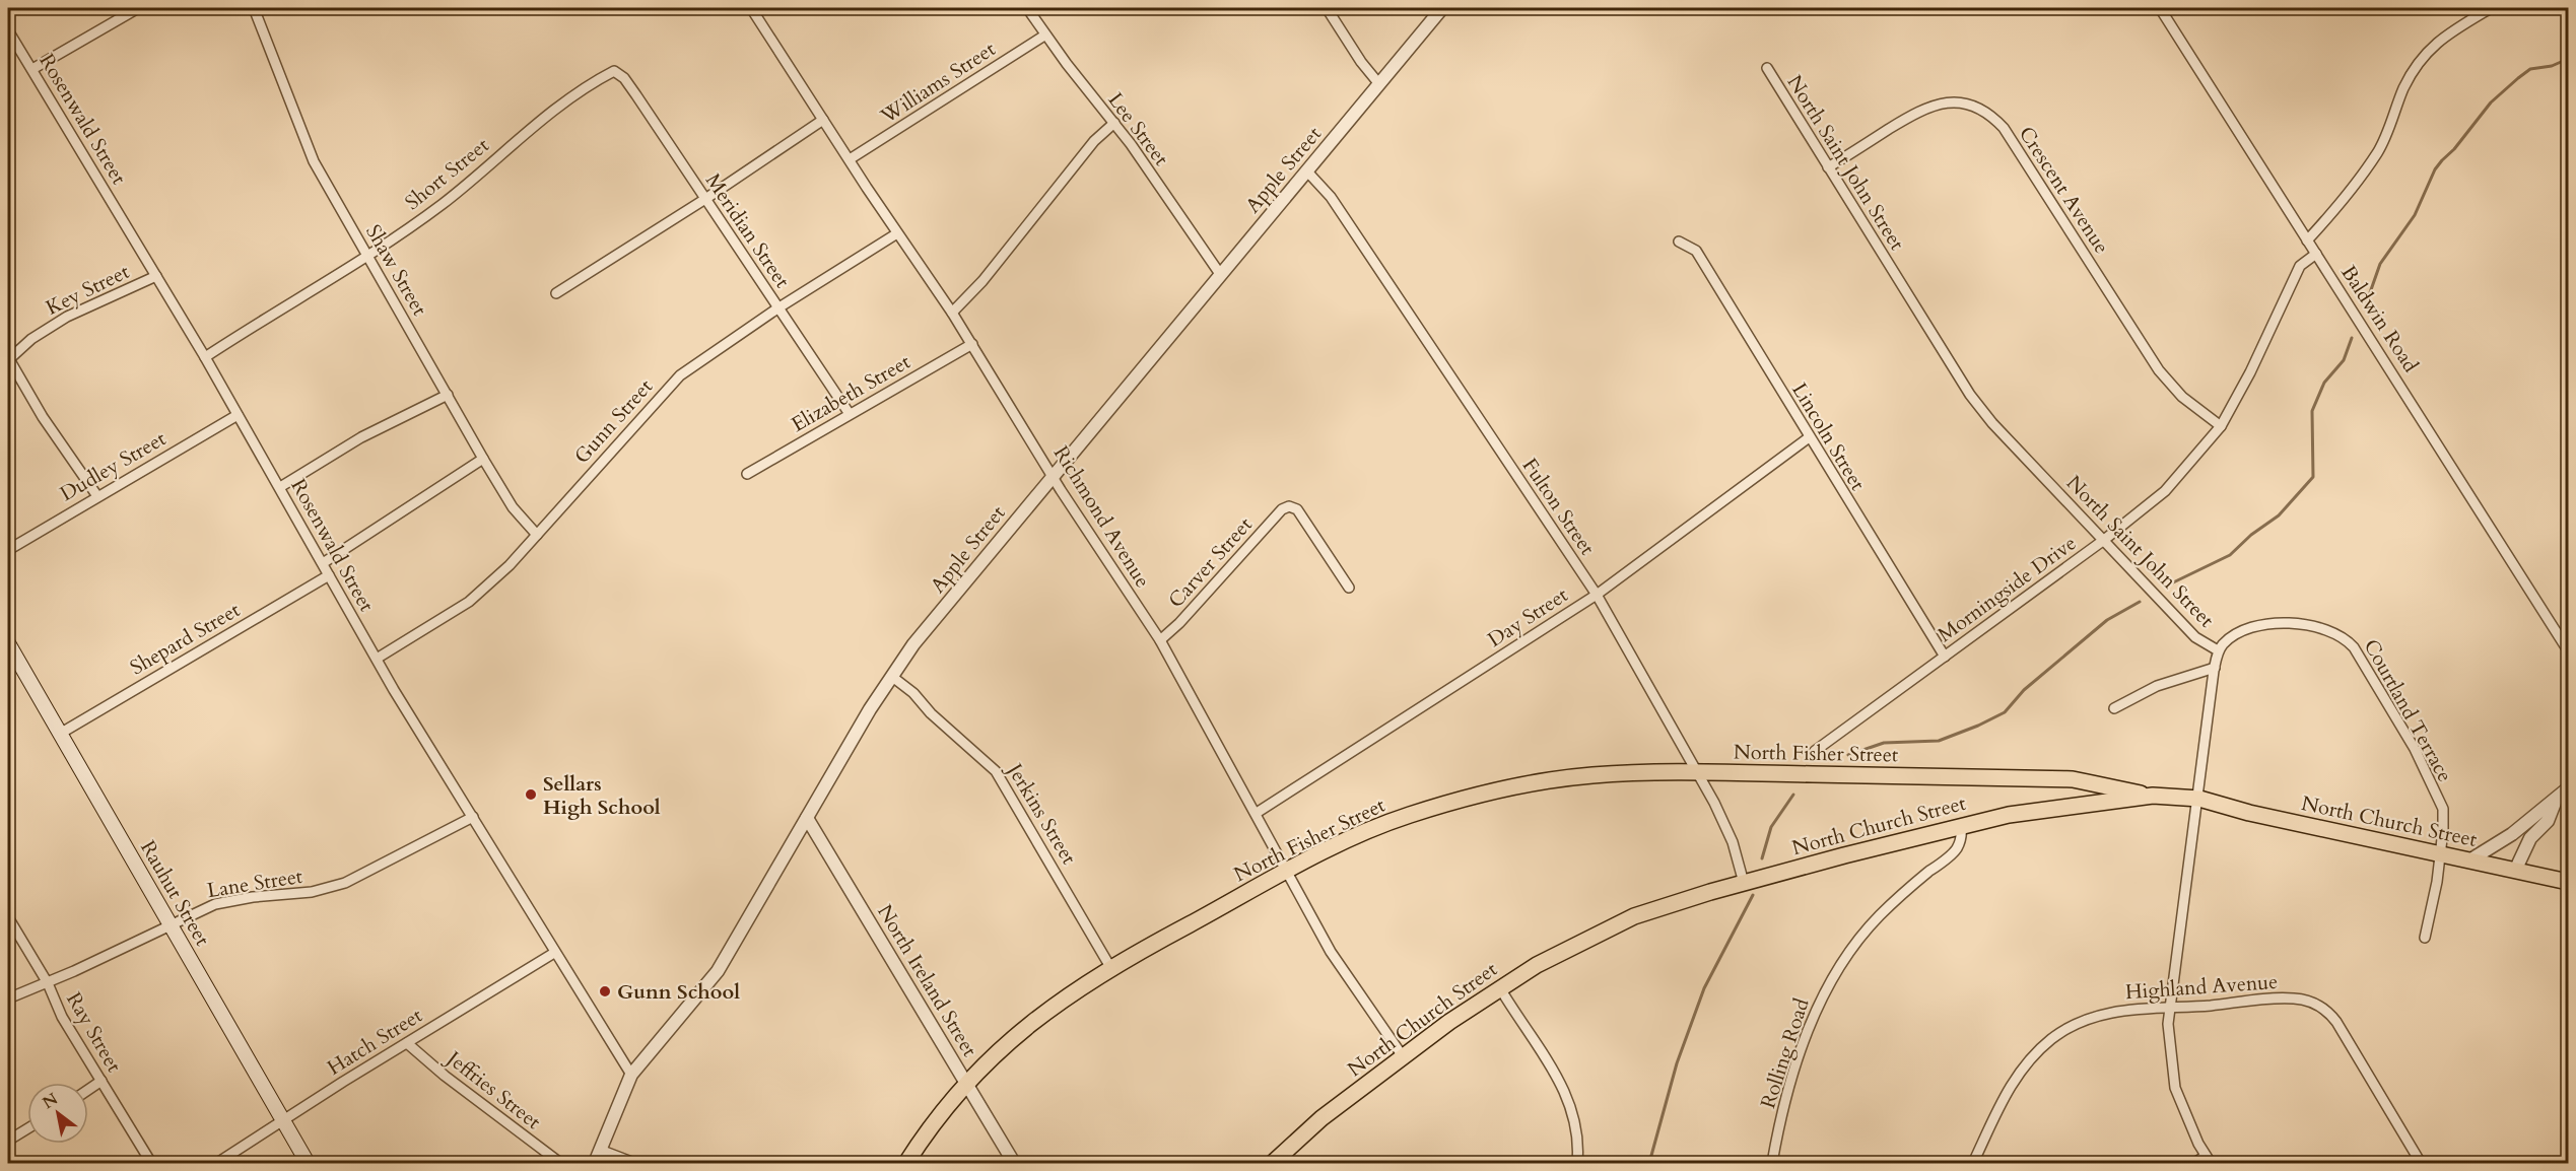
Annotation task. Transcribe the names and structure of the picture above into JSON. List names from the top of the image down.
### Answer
{
  "streets": {
    "main road": ["North Fisher Street", "North Church Street", "Rauhut Street"],
    "street": [
      "Williams Street",
      "Rosenwald Street",
      "Lee Street",
      "North Saint John Street",
      "Apple Street",
      "Short Street",
      "Crescent Avenue",
      "Meridian Street",
      "Shaw Street",
      "Key Street",
      "Baldwin Road",
      "Elizabeth Street",
      "Gunn Street",
      "Lincoln Street",
      "Dudley Street",
      "Fulton Street",
      "Richmond Avenue",
      "Carver Street",
      "Morningside Drive",
      "Day Street",
      "Shepard Street",
      "Courtland Terrace",
      "Jerkins Street",
      "Lane Street",
      "North Ireland Street",
      "Highland Avenue",
      "Ray Street",
      "Hatch Street",
      "Rolling Road",
      "Jeffries Street"
    ]
  },
  "crossings": [
    ["Williams Street", "Lee Street"],
    ["Williams Street", "Richmond Avenue"],
    ["Rosenwald Street", "Apple Street"],
    ["Rosenwald Street", "Short Street"],
    ["Rosenwald Street", "Key Street"],
    ["Rosenwald Street", "Gunn Street"],
    ["Rosenwald Street", "Dudley Street"],
    ["Rosenwald Street", "Shepard Street"],
    ["Rosenwald Street", "Lane Street"],
    ["Rosenwald Street", "Hatch Street"],
    ["Lee Street", "Apple Street"],
    ["North Saint John Street", "Crescent Avenue"],
    ["North Saint John Street", "Morningside Drive"],
    ["North Saint John Street", "Courtland Terrace"],
    ["North Saint John Street", "North Church Street"],
    ["North Saint John Street", "Highland Avenue"],
    ["Apple Street", "Fulton Street"],
    ["Apple Street", "Richmond Avenue"],
    ["Apple Street", "Jerkins Street"],
    ["Apple Street", "North Ireland Street"],
    ["Short Street", "Meridian Street"],
    ["Short Street", "Shaw Street"],
    ["Crescent Avenue", "Morningside Drive"],
    ["Meridian Street", "Elizabeth Street"],
    ["Meridian Street", "Gunn Street"],
    ["Shaw Street", "Gunn Street"],
    ["Baldwin Road", "Morningside Drive"],
    ["Elizabeth Street", "Richmond Avenue"],
    ["Gunn Street", "Richmond Avenue"],
    ["Lincoln Street", "Morningside Drive"],
    ["Lincoln Street", "Day Street"],
    ["Fulton Street", "Day Street"],
    ["Fulton Street", "North Fisher Street"],
    ["Fulton Street", "North Church Street"],
    ["Richmond Avenue", "Carver Street"],
    ["Richmond Avenue", "Day Street"],
    ["Richmond Avenue", "North Fisher Street"],
    ["Richmond Avenue", "North Church Street"],
    ["Shepard Street", "Rauhut Street"],
    ["Courtland Terrace", "North Church Street"],
    ["North Fisher Street", "Jerkins Street"],
    ["North Fisher Street", "North Church Street"],
    ["North Fisher Street", "North Ireland Street"],
    ["North Church Street", "Rolling Road"],
    ["Lane Street", "Rauhut Street"],
    ["Lane Street", "Ray Street"],
    ["Rauhut Street", "Hatch Street"],
    ["Hatch Street", "Jeffries Street"]
  ],
  "places": ["Sellars High School", "Gunn School"],
  "north": "top left"
}
